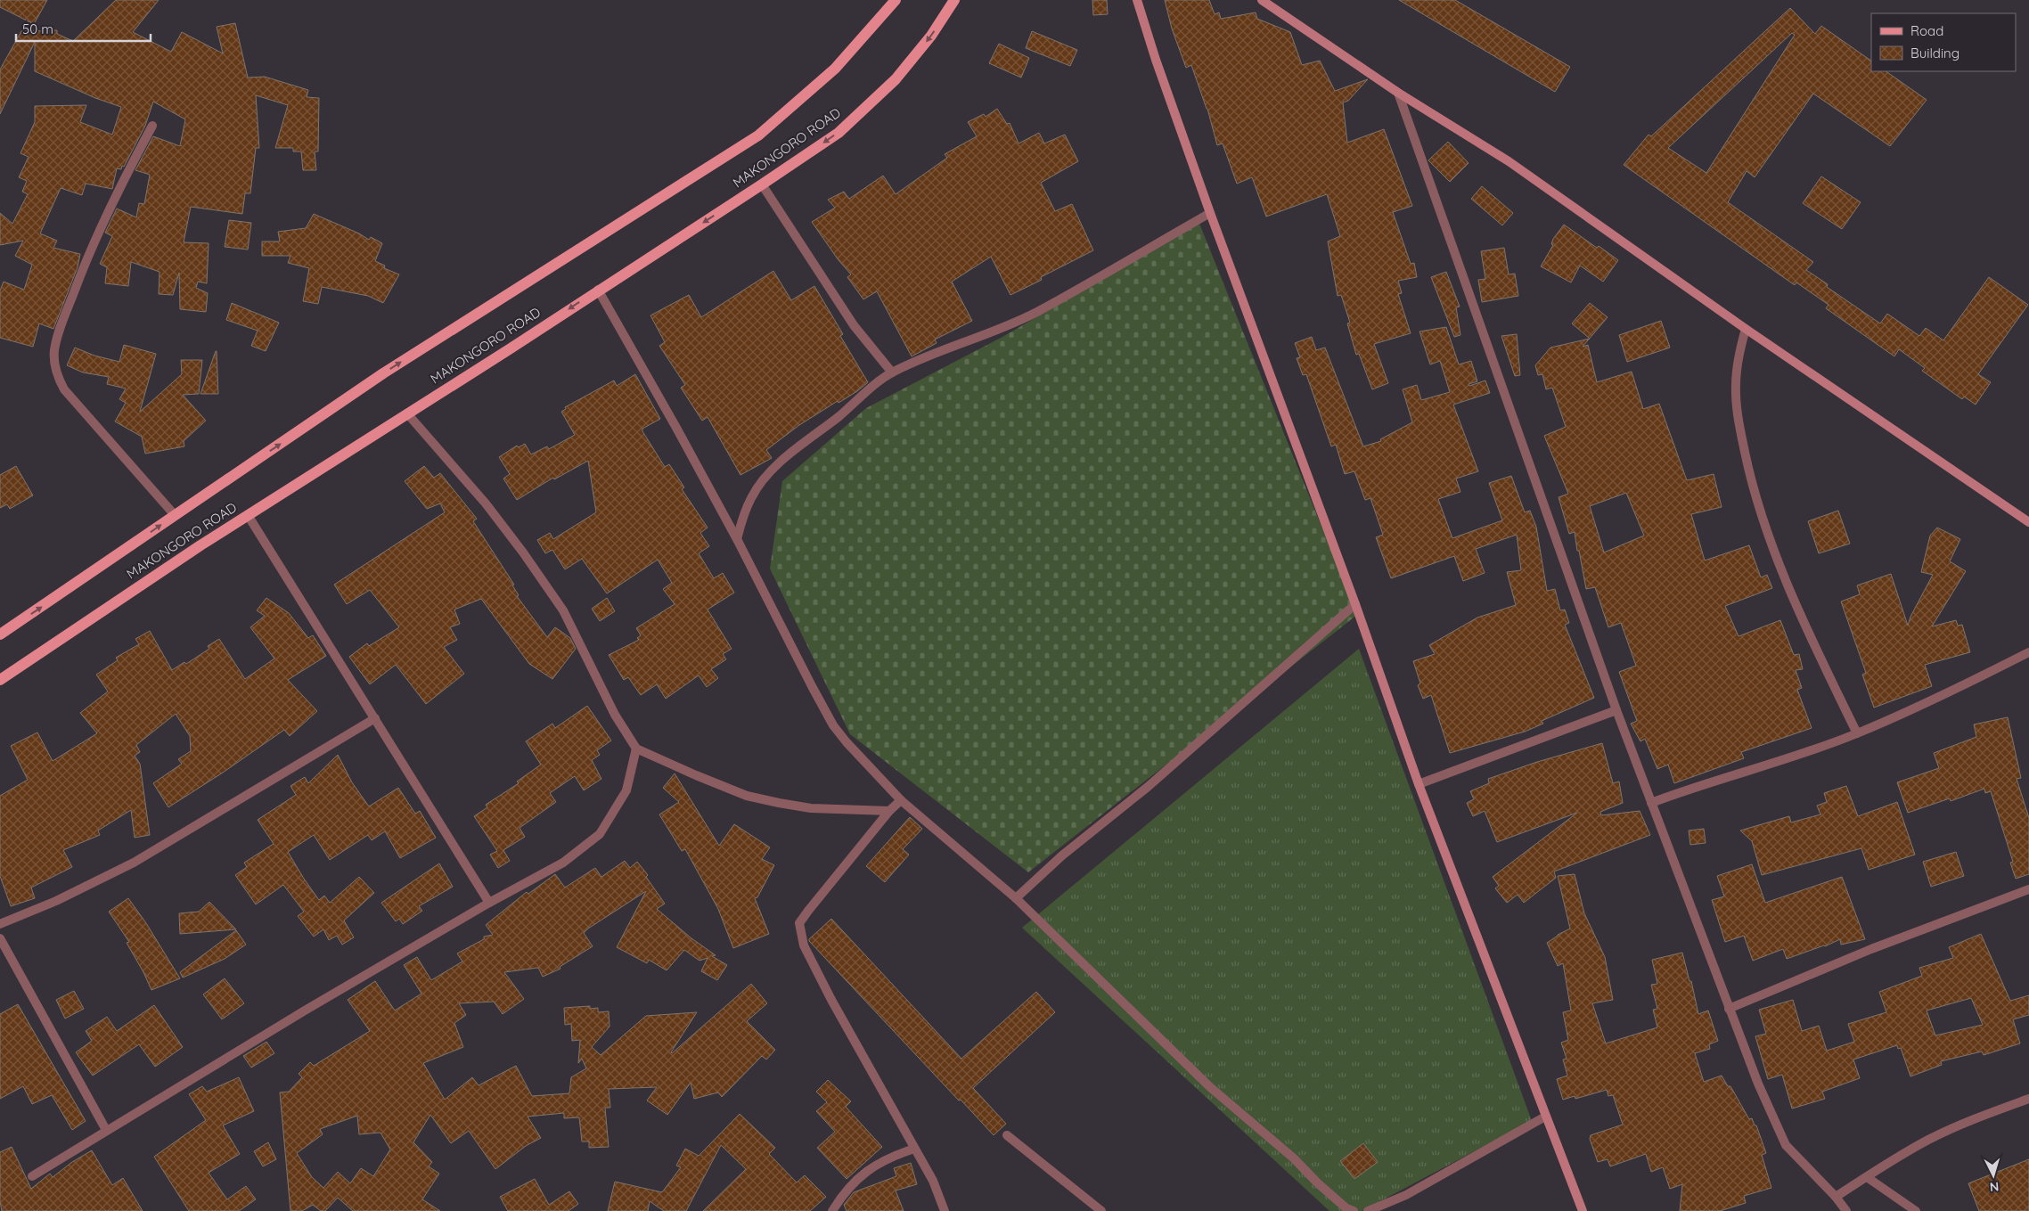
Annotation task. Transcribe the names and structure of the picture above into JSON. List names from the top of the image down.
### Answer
{
  "streets": {
    "main road": ["MAKONGORO ROAD"]
  },
  "legend": ["Road", "Building"],
  "scale_bar": "50 m",
  "north": "bottom"
}
